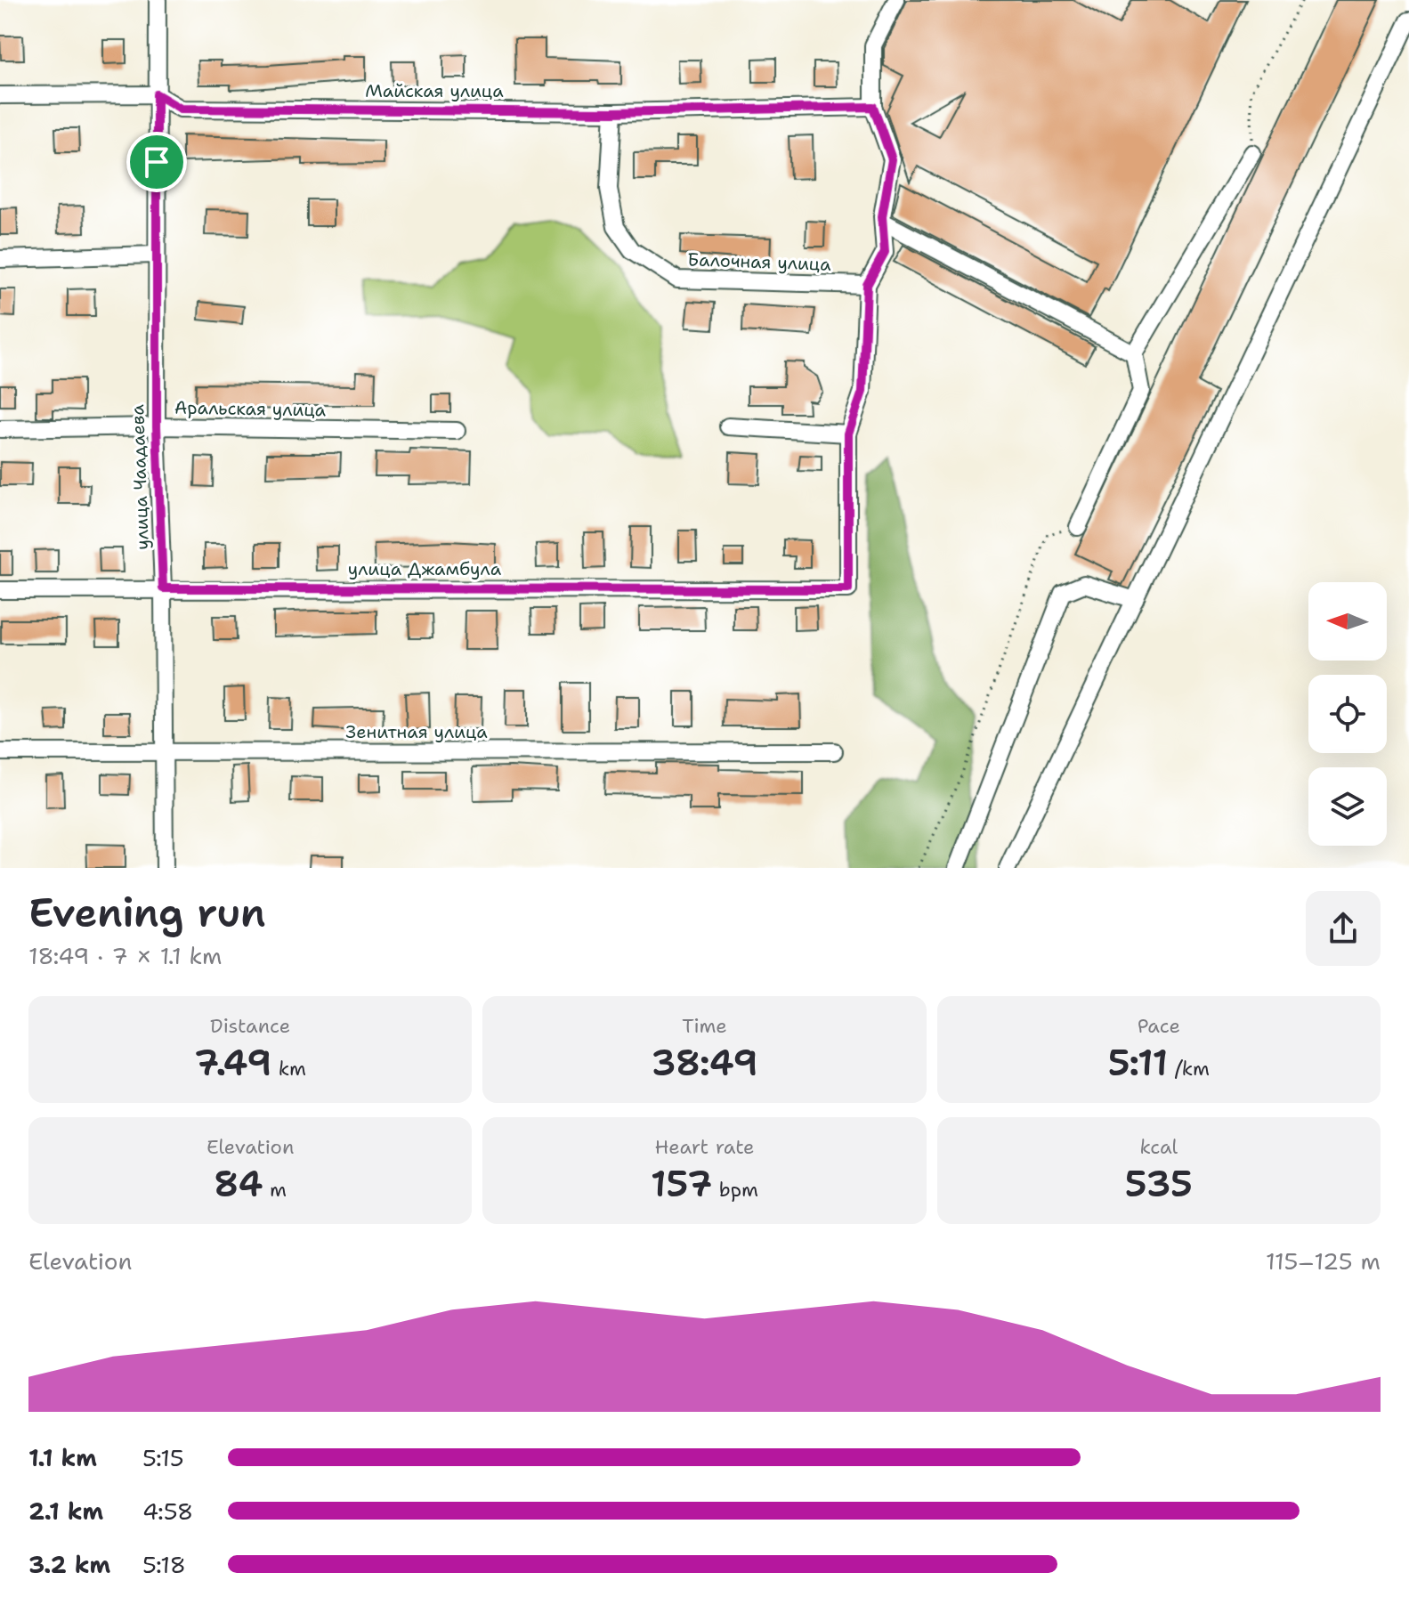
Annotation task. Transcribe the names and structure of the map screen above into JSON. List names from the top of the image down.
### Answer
{
  "streets": {
    "street": [
      "Майская улица",
      "Балочная улица",
      "Аральская улица",
      "улица Чаадаева",
      "улица Джамбула",
      "Зенитная улица"
    ]
  },
  "crossings": [
    ["Майская улица", "Балочная улица"],
    ["Майская улица", "улица Чаадаева"],
    ["Аральская улица", "улица Чаадаева"],
    ["улица Чаадаева", "улица Джамбула"],
    ["улица Чаадаева", "Зенитная улица"]
  ],
  "north": "left",
  "page": {
    "heading": ["Evening run", "18:49 · 7 × 1.1 km"],
    "stats": [
      ["Distance", "7.49 km"],
      ["Time", "38:49"],
      ["Pace", "5:11 /km"],
      ["Elevation", "84 m"],
      ["Heart rate", "157 bpm"],
      ["kcal", "535"]
    ],
    "chart": ["Elevation", "115–125 m"],
    "list": [
      {
        "name": "1.1 km",
        "note": "5:15"
      },
      {
        "name": "2.1 km",
        "note": "4:58"
      },
      {
        "name": "3.2 km",
        "note": "5:18"
      }
    ]
  }
}
